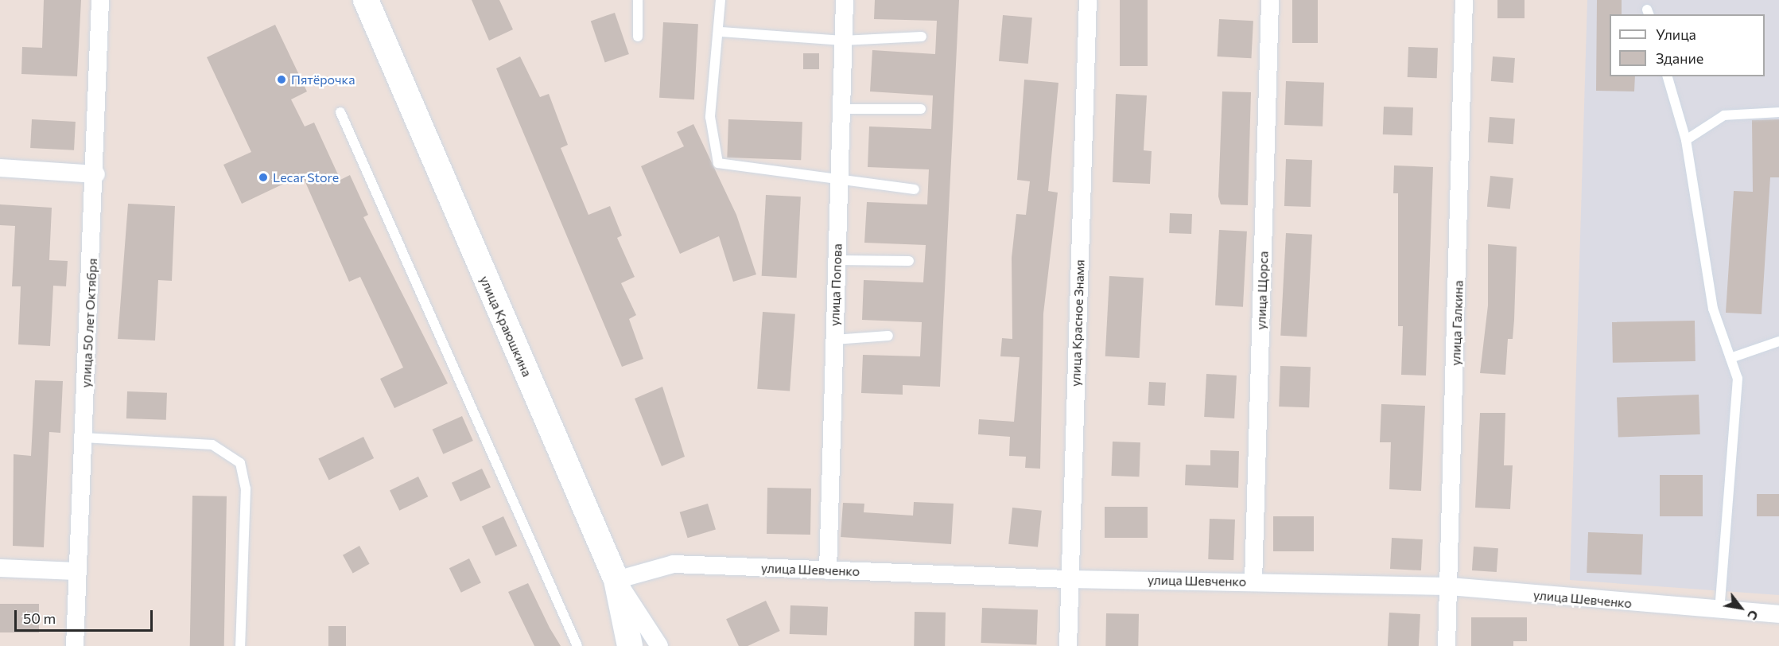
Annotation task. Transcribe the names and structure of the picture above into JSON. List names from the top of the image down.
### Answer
{
  "streets": {
    "main road": ["улица Краюшкина"],
    "street": [
      "улица Попова",
      "улица Щорса",
      "улица 50 лет Октября",
      "улица Красное Знамя",
      "улица Галкина",
      "улица Шевченко"
    ]
  },
  "crossings": [
    ["улица Попова", "улица Шевченко"],
    ["улица Щорса", "улица Шевченко"],
    ["улица Красное Знамя", "улица Шевченко"],
    ["улица Галкина", "улица Шевченко"],
    ["улица Краюшкина", "улица Шевченко"]
  ],
  "places": ["Пятёрочка", "Lecar Store"],
  "legend": ["Улица", "Здание"],
  "scale_bar": "50 m",
  "north": "bottom right"
}
